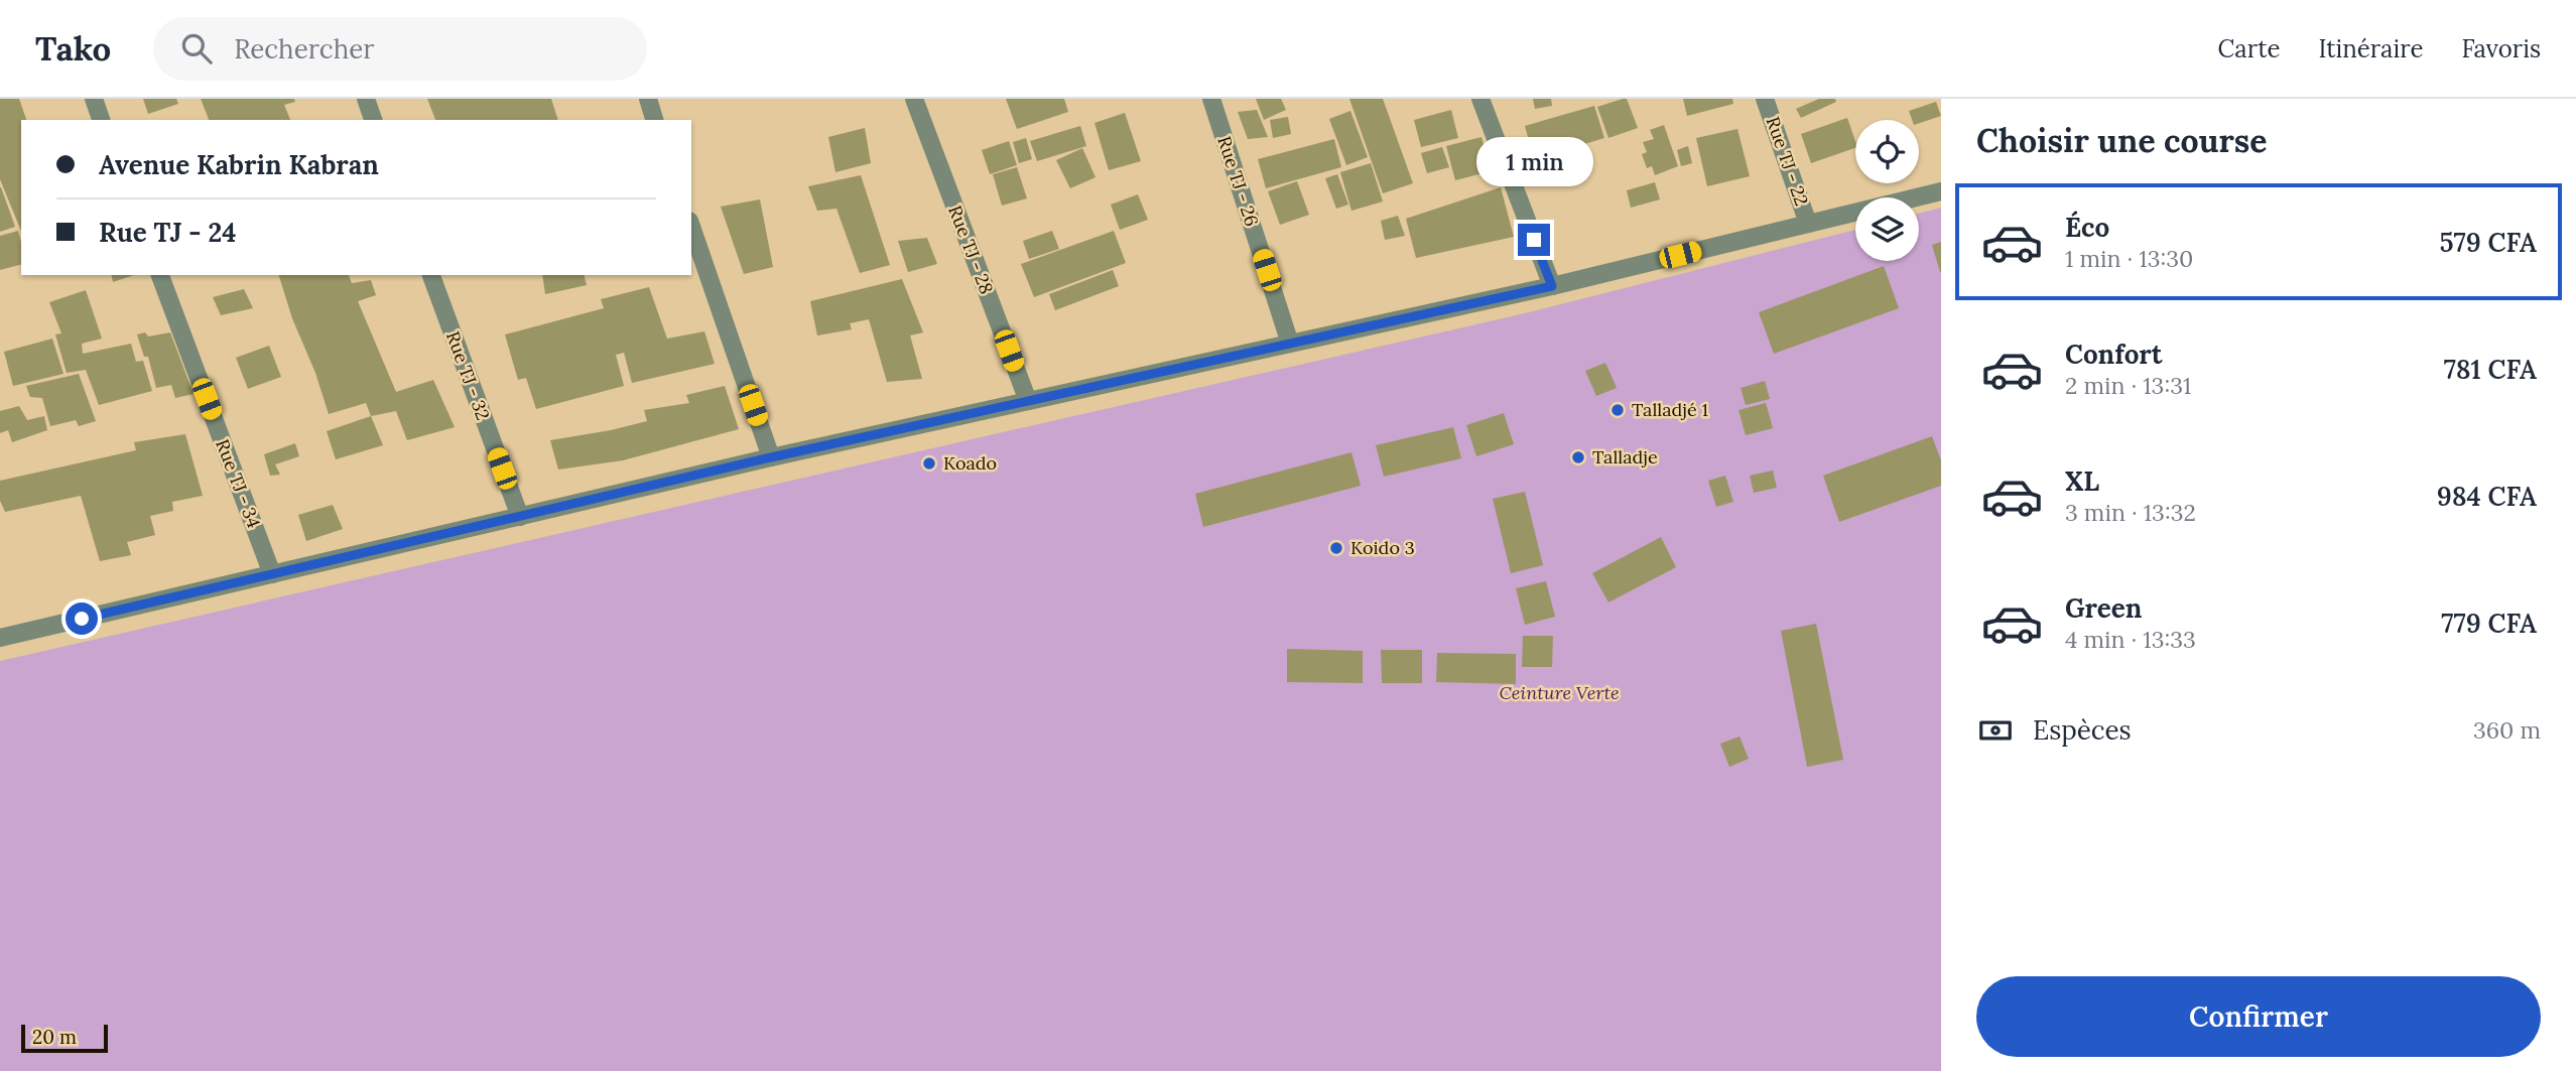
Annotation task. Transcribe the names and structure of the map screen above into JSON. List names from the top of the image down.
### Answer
{
  "streets": {
    "street": [
      "Rue TJ - 22",
      "Rue TJ - 26",
      "Rue TJ - 28",
      "Rue TJ - 32",
      "Rue TJ - 34"
    ]
  },
  "parks": ["Ceinture Verte"],
  "places": [
    "Talladjé 1",
    "Talladje",
    "Koado",
    "Koido 3"
  ],
  "scale_bar": "20 m",
  "page": {
    "header": "Tako",
    "search": "Rechercher",
    "nav": ["Carte", "Itinéraire", "Favoris"],
    "heading": "Choisir une course",
    "banner": ["Avenue Kabrin Kabran", "Rue TJ - 24"],
    "bubble": "1 min",
    "list": [
      {
        "name": "Éco",
        "note": "1 min · 13:30",
        "value": "579 CFA"
      },
      {
        "name": "Confort",
        "note": "2 min · 13:31",
        "value": "781 CFA"
      },
      {
        "name": "XL",
        "note": "3 min · 13:32",
        "value": "984 CFA"
      },
      {
        "name": "Green",
        "note": "4 min · 13:33",
        "value": "779 CFA"
      }
    ],
    "pay": ["Espèces", "360 m"],
    "buttons": "Confirmer",
    "scale": "20 m"
  }
}
